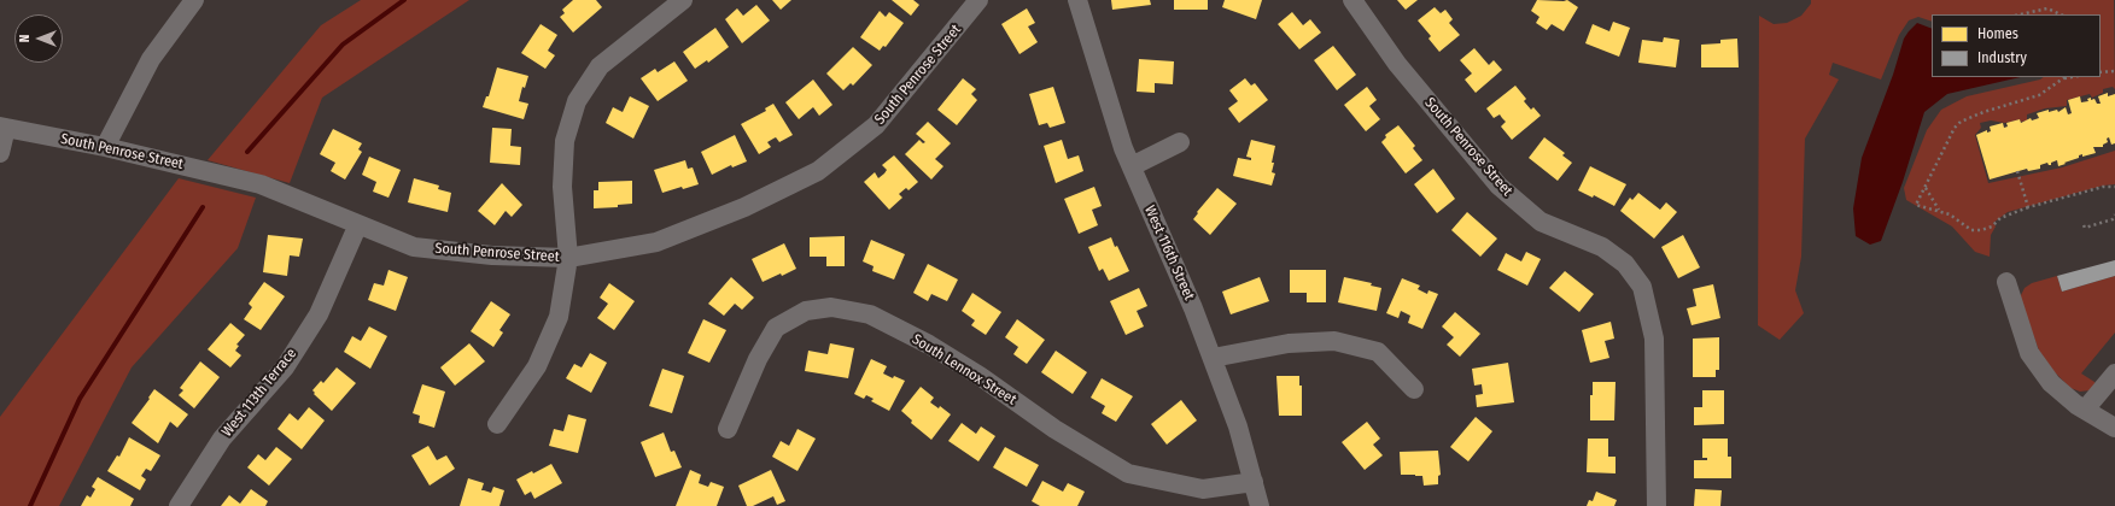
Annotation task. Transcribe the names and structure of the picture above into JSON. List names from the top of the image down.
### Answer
{
  "streets": {
    "street": [
      "South Penrose Street",
      "West 116th Street",
      "South Lennox Street",
      "West 113th Terrace"
    ]
  },
  "crossings": [
    ["South Penrose Street", "West 113th Terrace"],
    ["West 116th Street", "South Lennox Street"]
  ],
  "legend": ["Homes", "Industry"],
  "north": "left"
}
